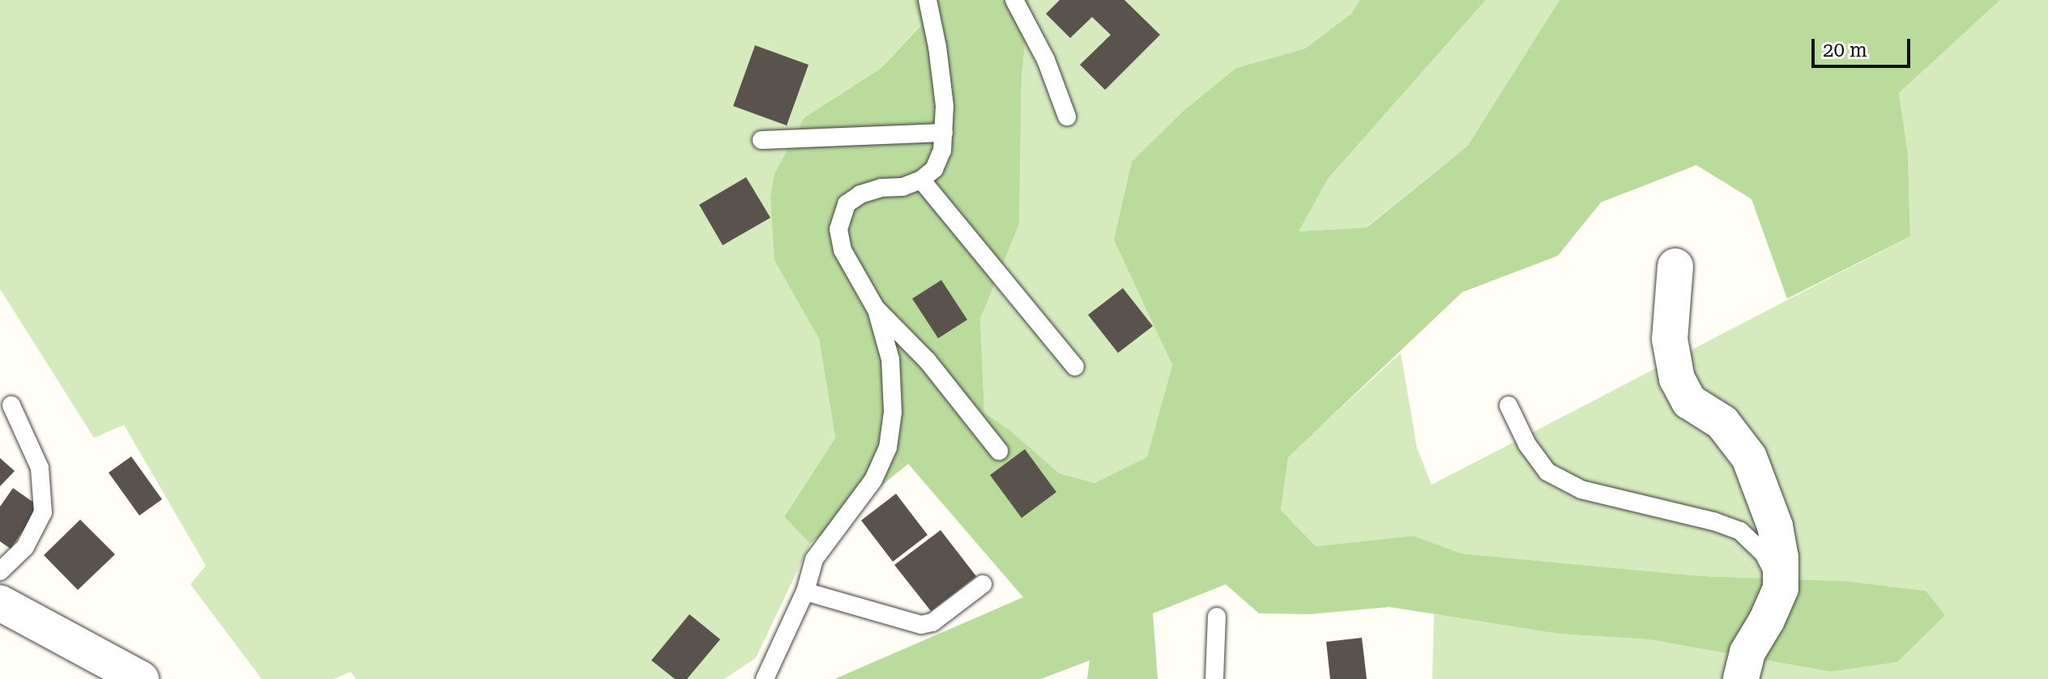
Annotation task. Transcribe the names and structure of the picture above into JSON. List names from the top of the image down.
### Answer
{
  "scale_bar": "20 m"
}
